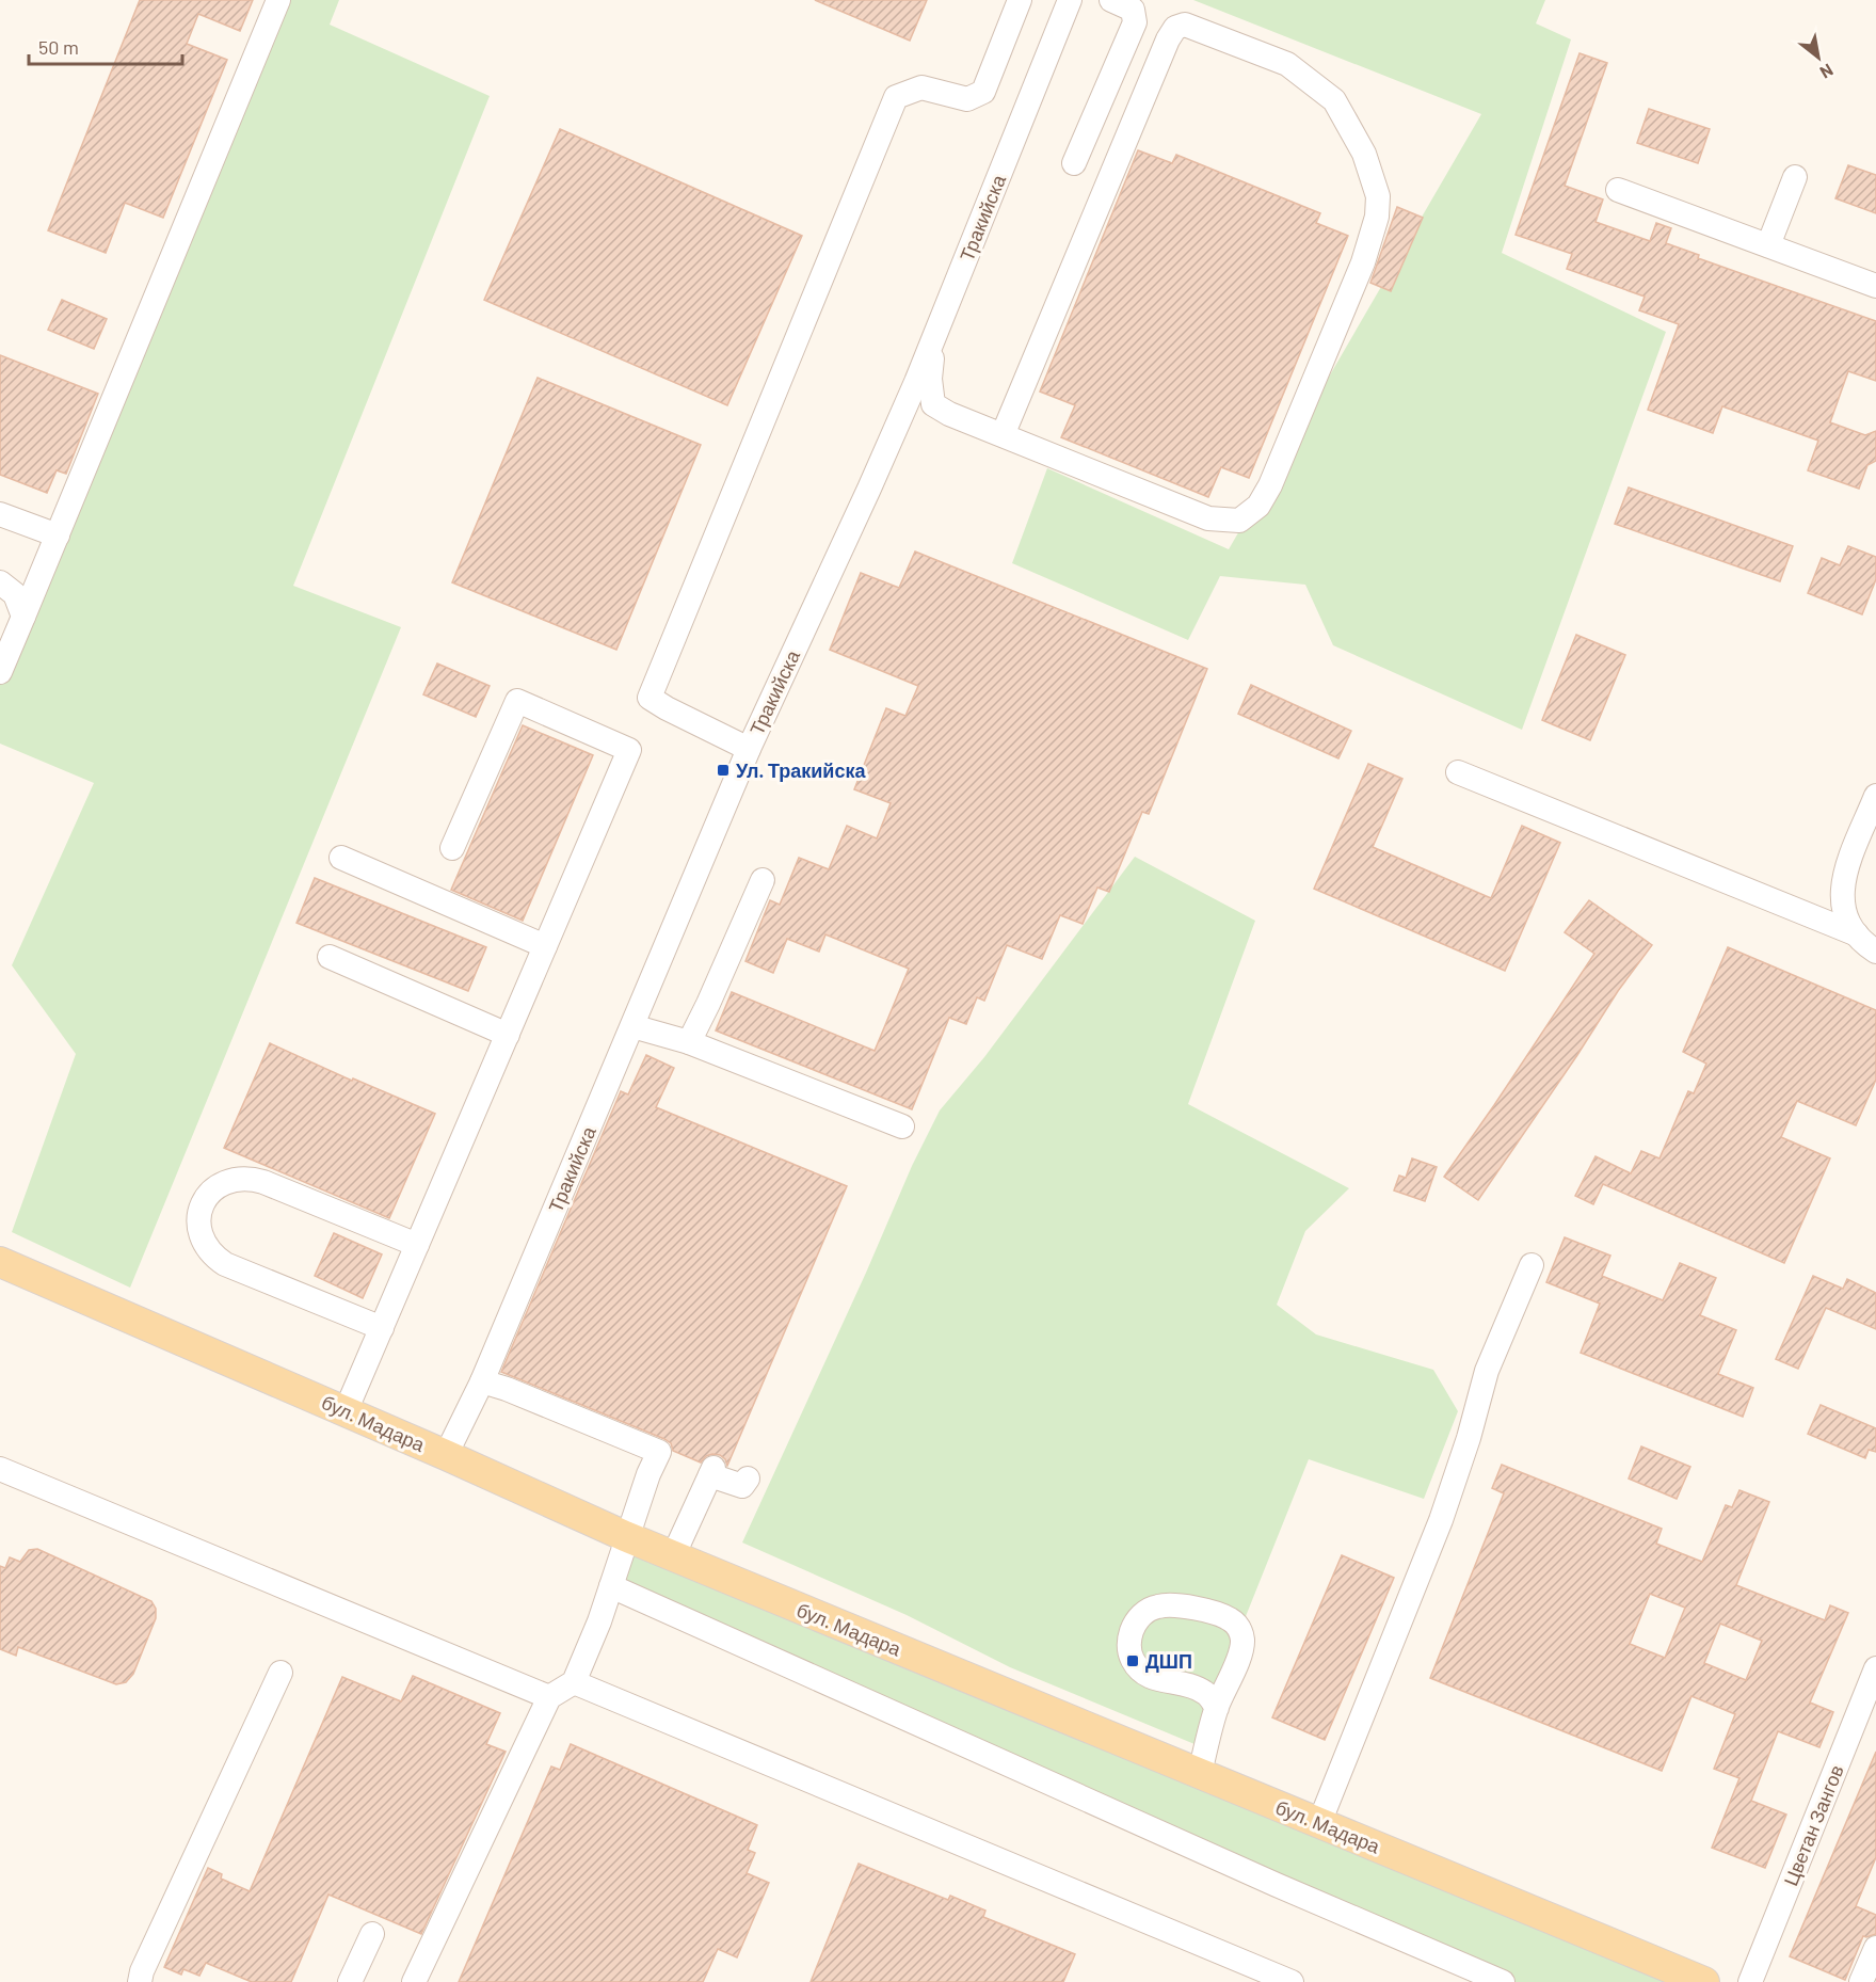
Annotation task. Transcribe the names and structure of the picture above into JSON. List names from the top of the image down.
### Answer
{
  "streets": {
    "main road": ["бул. Мадара"],
    "street": ["Тракийска", "Цветан Зангов"]
  },
  "crossings": [
    ["Тракийска", "бул. Мадара"]
  ],
  "places": {
    "transit": ["Ул. Тракийска", "ДШП"]
  },
  "scale_bar": "50 m",
  "north": "bottom right"
}
